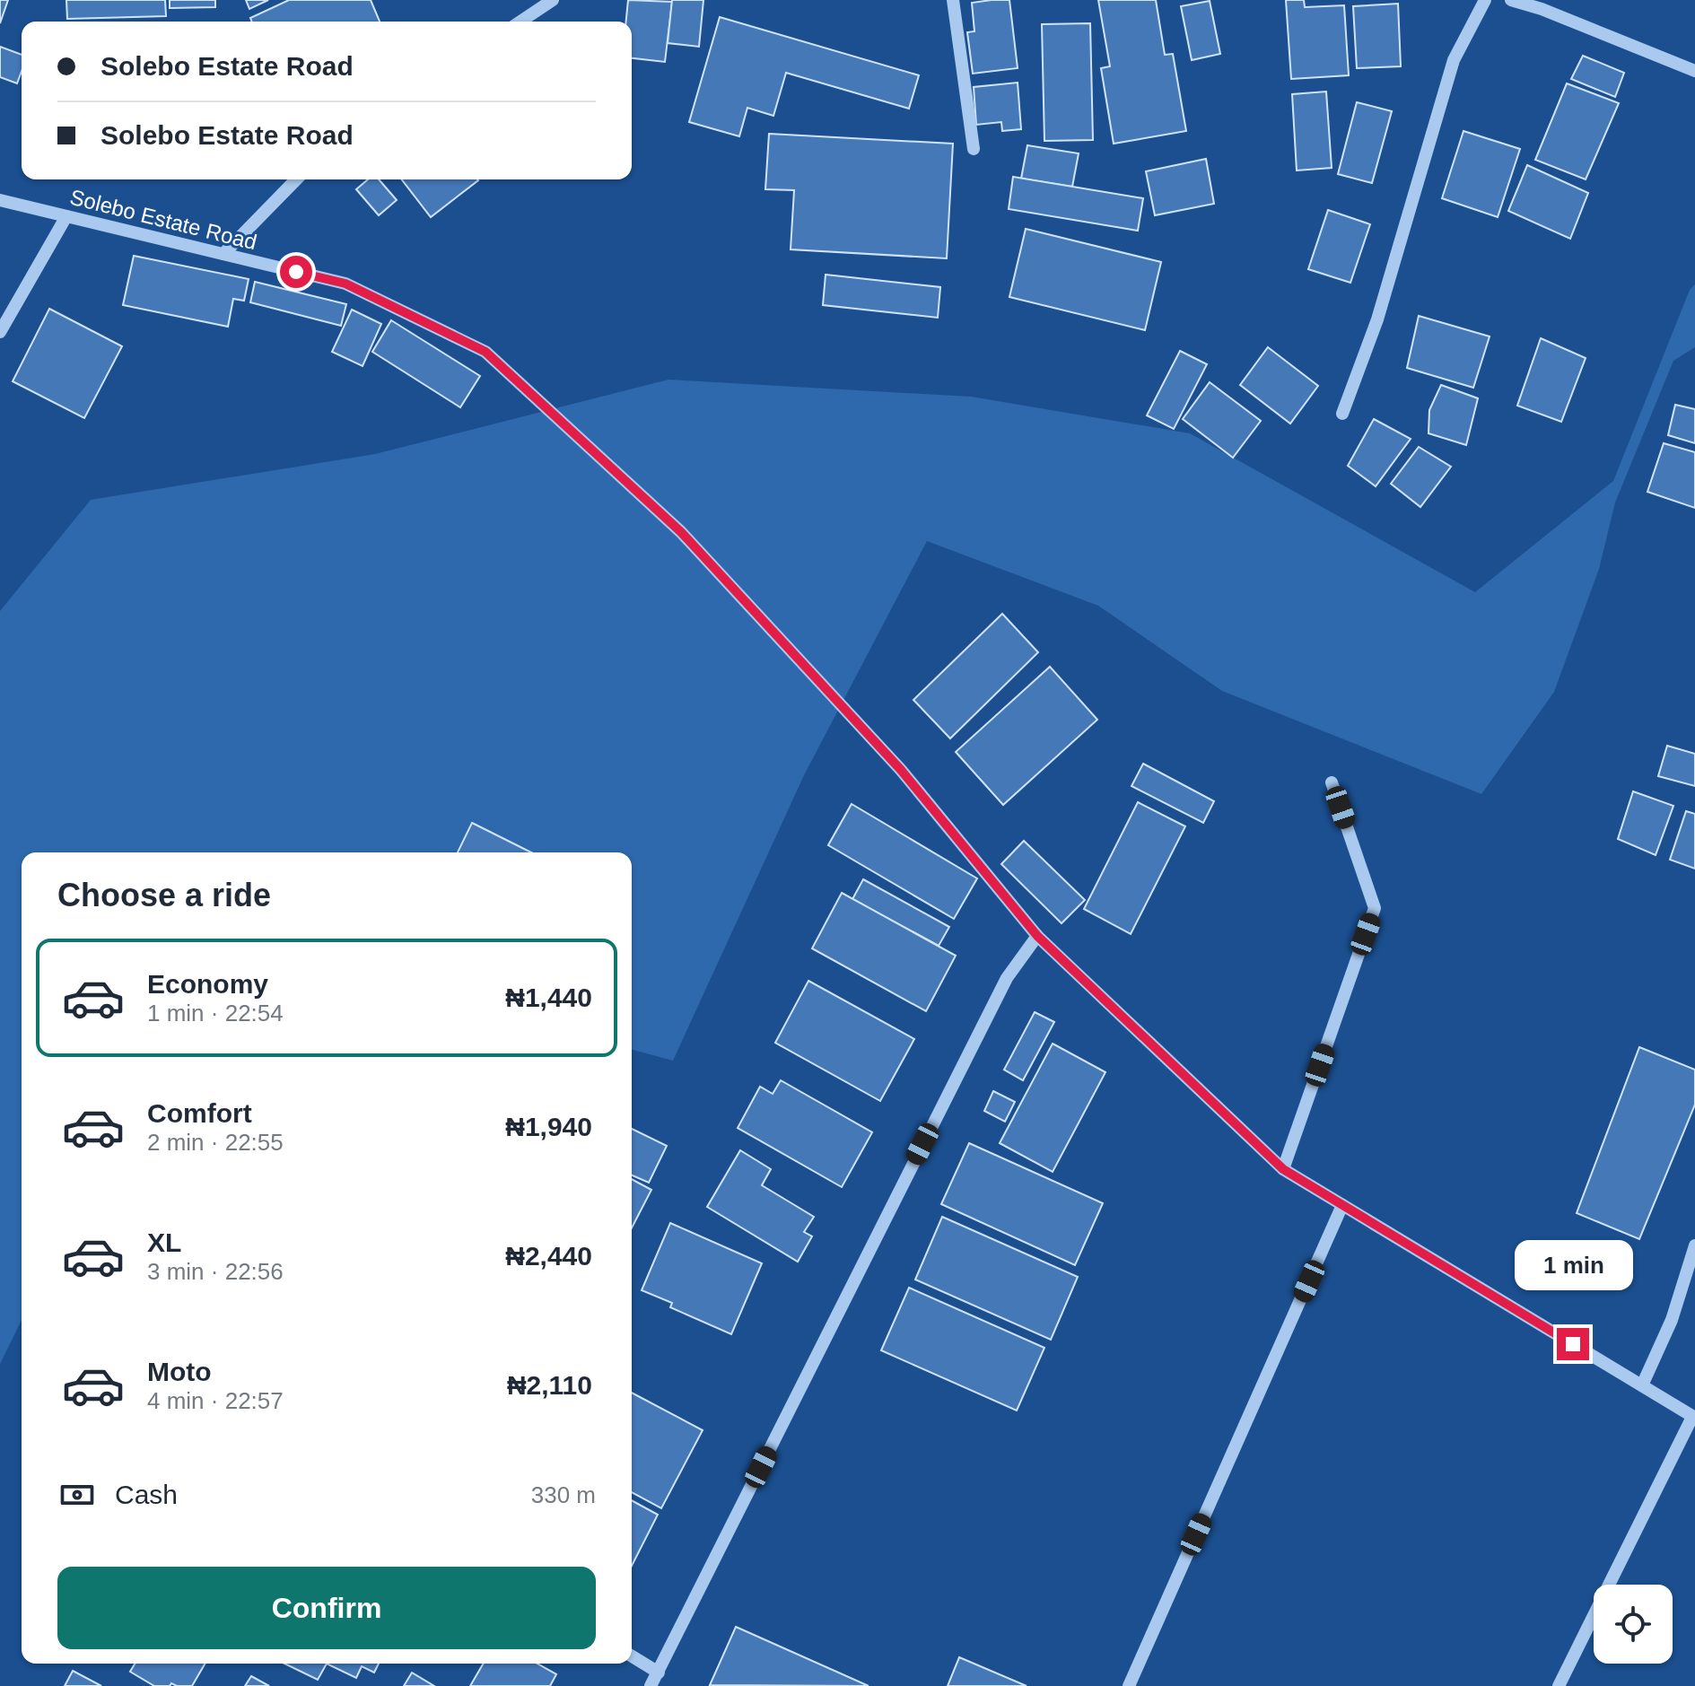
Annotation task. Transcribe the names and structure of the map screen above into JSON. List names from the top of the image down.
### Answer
{
  "streets": {
    "street": ["Solebo Estate Road"]
  },
  "page": {
    "banner": ["Solebo Estate Road", "Solebo Estate Road"],
    "heading": "Choose a ride",
    "list": [
      {
        "name": "Economy",
        "note": "1 min · 22:54",
        "value": "₦1,440"
      },
      {
        "name": "Comfort",
        "note": "2 min · 22:55",
        "value": "₦1,940"
      },
      {
        "name": "XL",
        "note": "3 min · 22:56",
        "value": "₦2,440"
      },
      {
        "name": "Moto",
        "note": "4 min · 22:57",
        "value": "₦2,110"
      }
    ],
    "bubble": "1 min",
    "pay": ["Cash", "330 m"],
    "buttons": "Confirm"
  }
}
